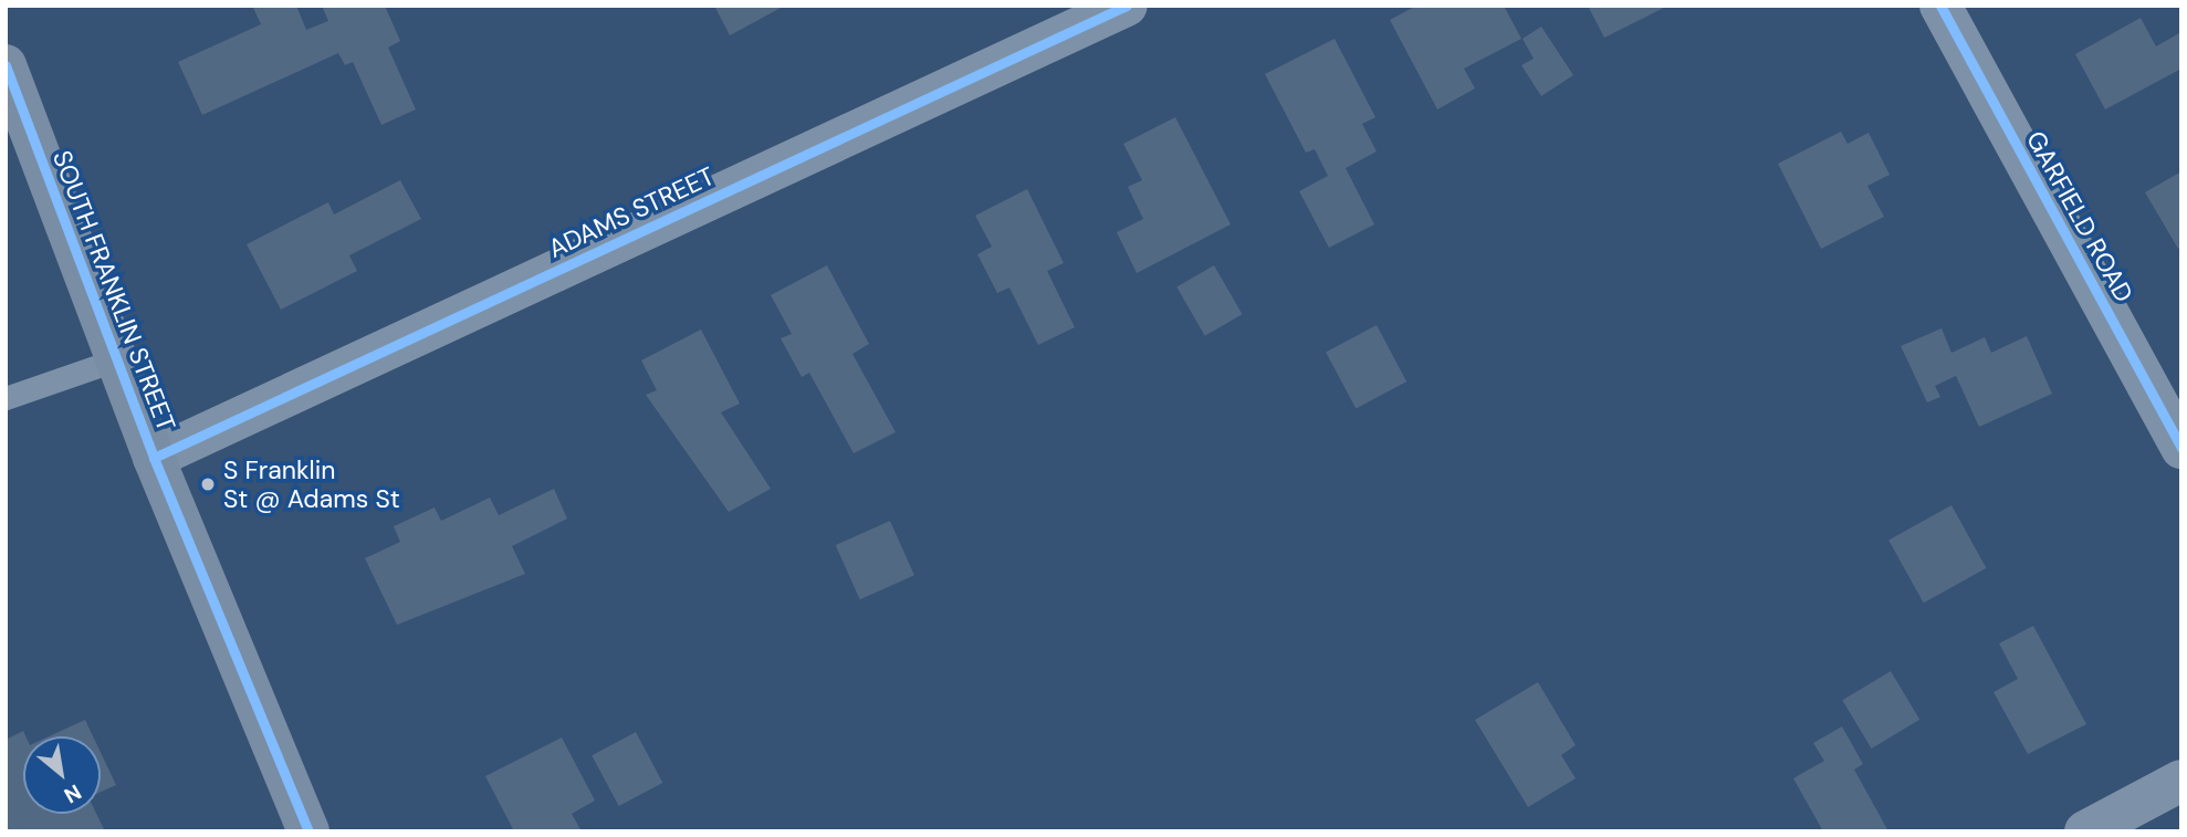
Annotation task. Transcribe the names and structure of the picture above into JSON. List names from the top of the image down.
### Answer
{
  "streets": {
    "main road": ["SOUTH FRANKLIN STREET"],
    "street": ["ADAMS STREET", "GARFIELD ROAD"]
  },
  "crossings": [
    ["ADAMS STREET", "SOUTH FRANKLIN STREET"]
  ],
  "places": ["S Franklin St @ Adams St"],
  "north": "bottom right"
}
